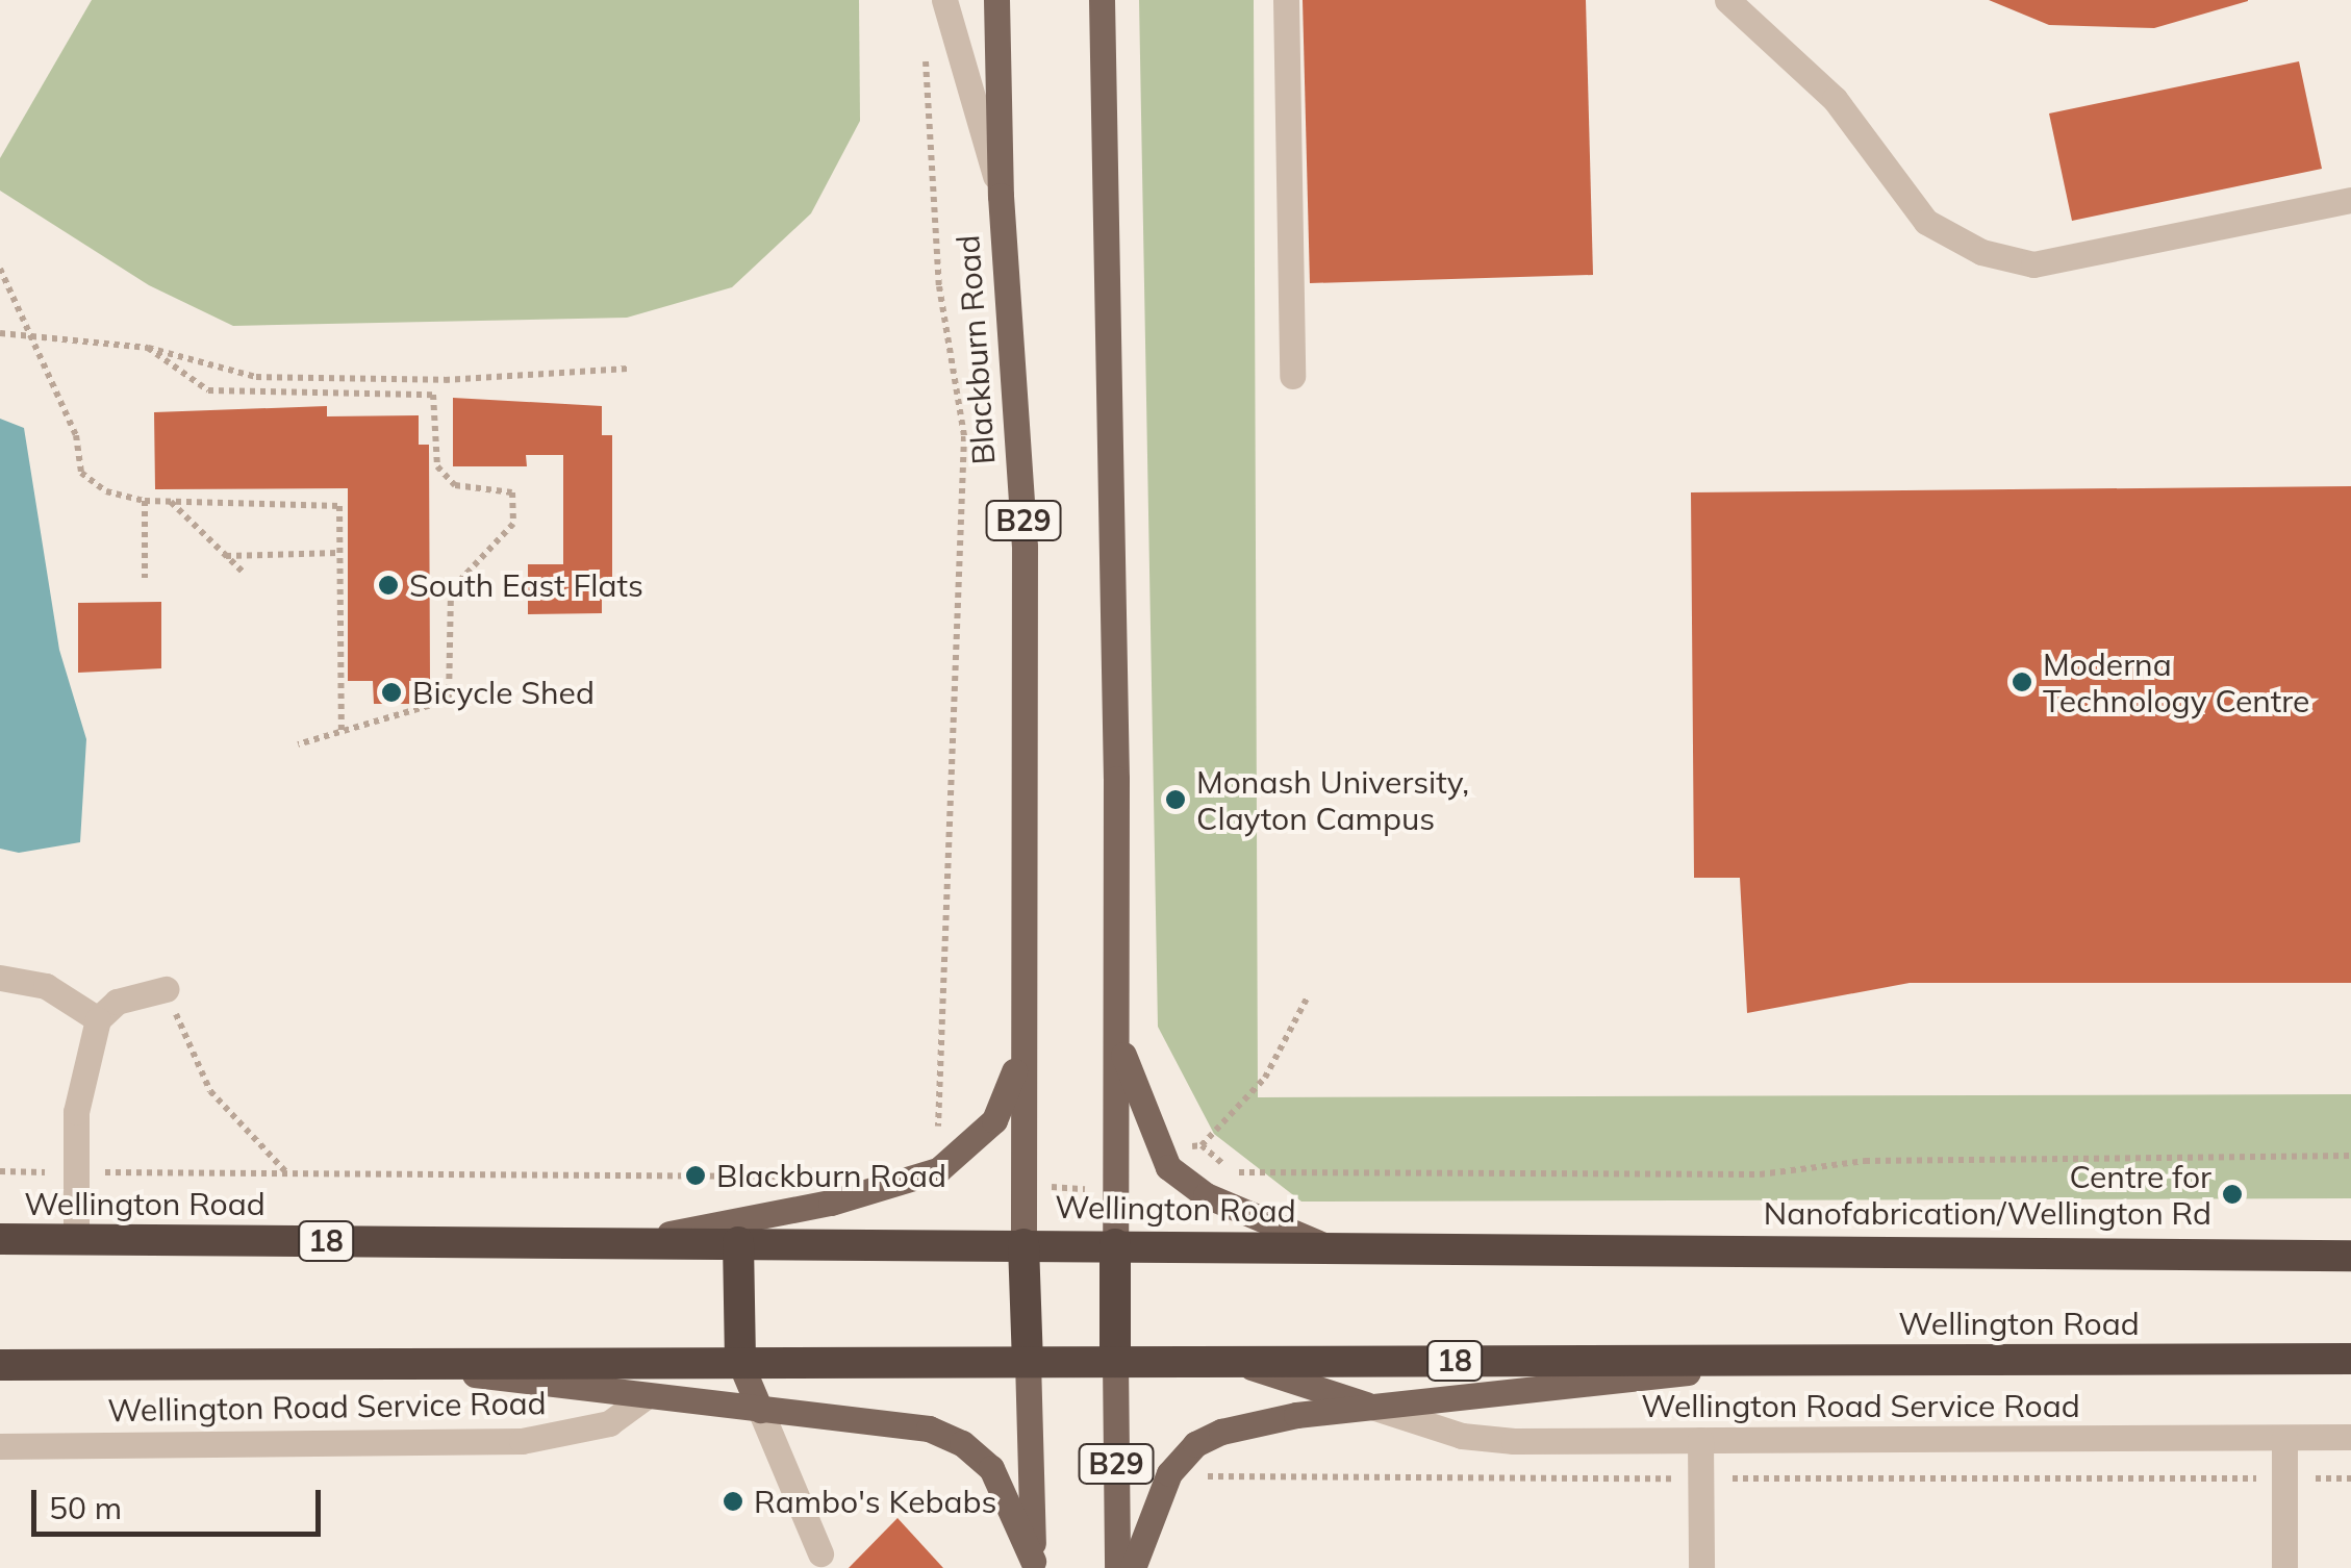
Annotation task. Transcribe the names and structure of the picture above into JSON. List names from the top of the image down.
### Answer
{
  "streets": {
    "highway": [
      "Blackburn Road",
      "B29",
      "Wellington Road",
      "18"
    ],
    "street": ["Wellington Road Service Road"]
  },
  "crossings": [
    ["Blackburn Road", "Wellington Road"],
    ["B29", "Wellington Road"]
  ],
  "places": [
    "South East Flats",
    "Moderna Technology Centre",
    "Bicycle Shed",
    "Monash University, Clayton Campus",
    "Blackburn Road",
    "Centre for Nanofabrication/Wellington Rd",
    "Rambo's Kebabs"
  ],
  "scale_bar": "50 m"
}
